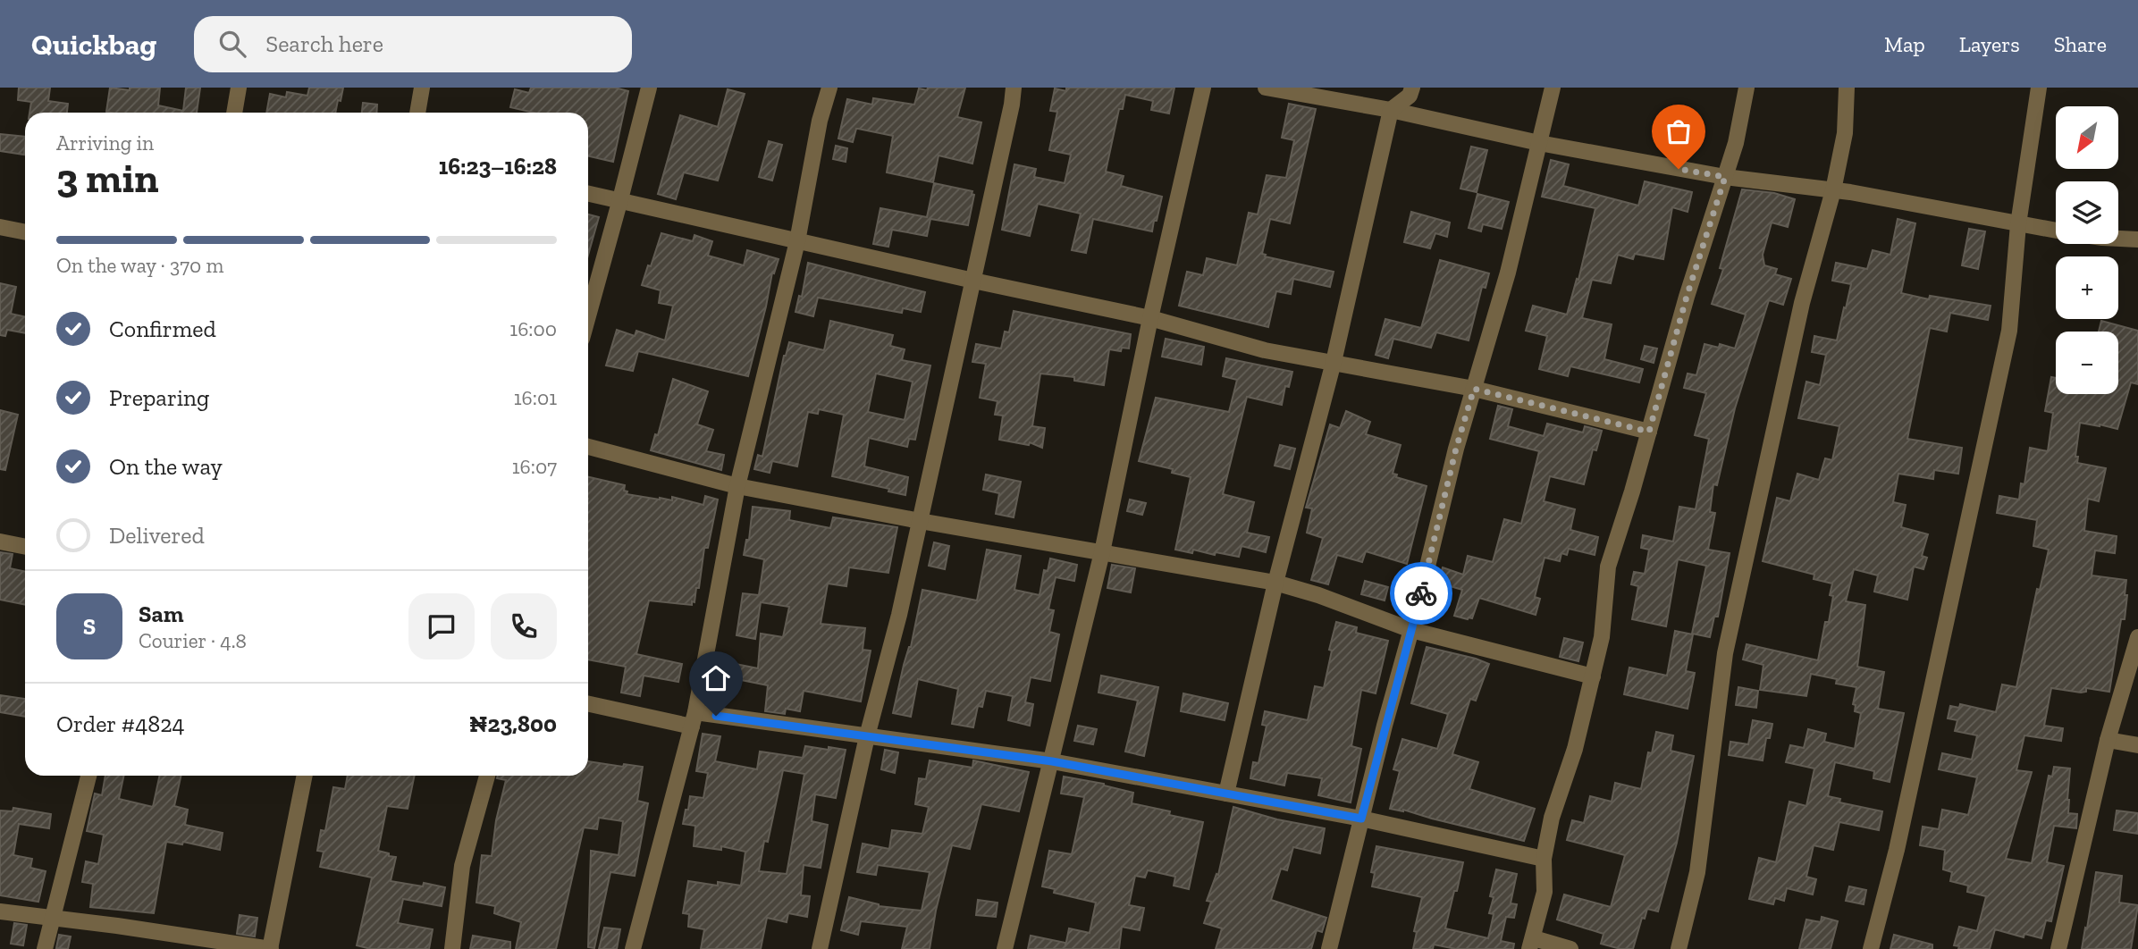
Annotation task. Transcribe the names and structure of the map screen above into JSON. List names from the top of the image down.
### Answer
{
  "north": "bottom left",
  "page": {
    "header": "Quickbag",
    "search": "Search here",
    "nav": ["Map", "Layers", "Share"],
    "map_buttons": ["+", "−"],
    "heading": ["3 min", "Arriving in", "16:23–16:28"],
    "panel": [
      "Sam",
      "Courier · 4.8",
      "Order #4824",
      "₦23,800"
    ],
    "bar": "On the way · 370 m",
    "list": [
      ["Confirmed", "16:00"],
      ["Preparing", "16:01"],
      ["On the way", "16:07"],
      "Delivered"
    ],
    "round": "S"
  }
}
